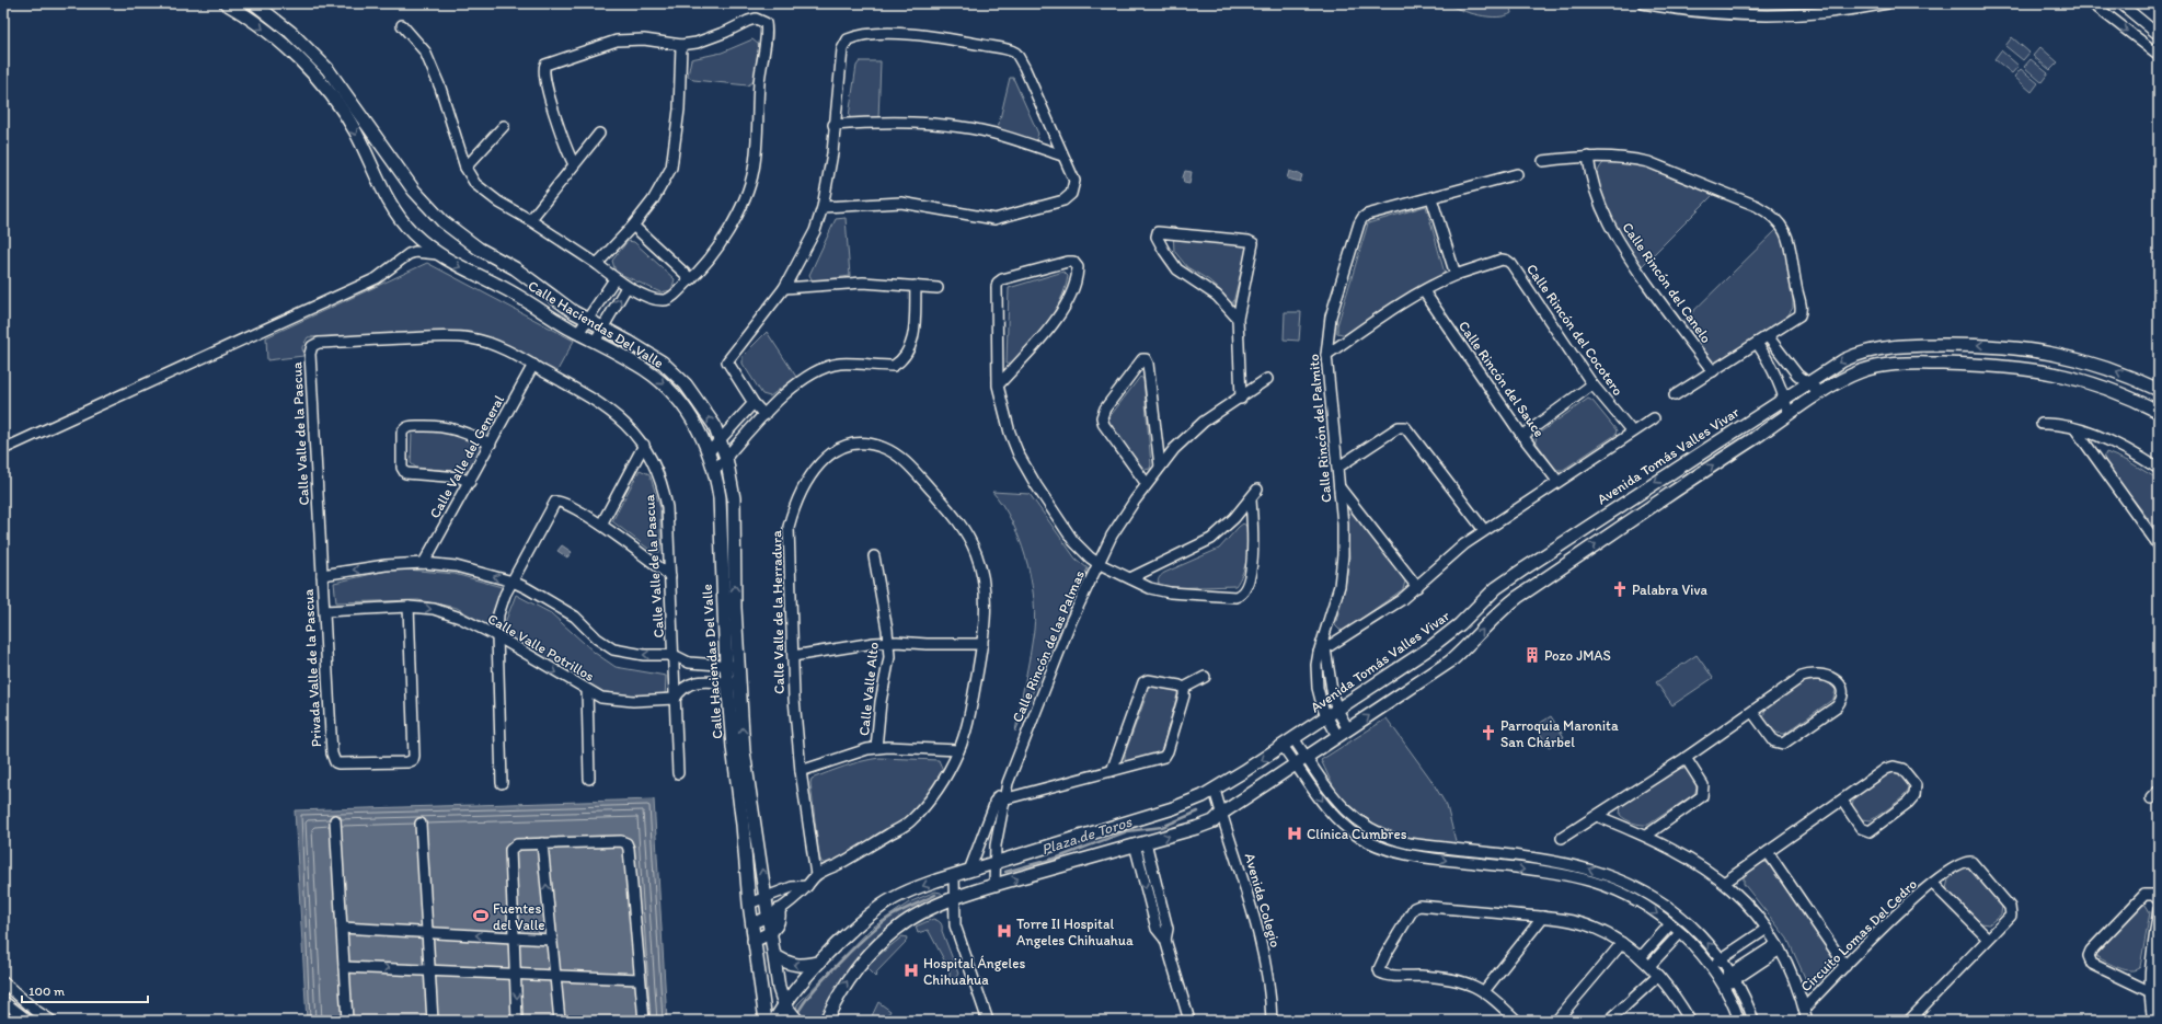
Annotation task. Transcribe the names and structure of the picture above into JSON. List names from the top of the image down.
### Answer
{
  "streets": {
    "main road": ["Calle Haciendas Del Valle", "Avenida Tomás Valles Vivar"],
    "street": [
      "Calle Rincón del Canelo",
      "Calle Rincón del Cocotero",
      "Calle Rincón del Sauce",
      "Calle Rincón del Palmito",
      "Calle Valle de la Pascua",
      "Calle Valle del General",
      "Calle Valle de la Herradura",
      "Calle Rincón de las Palmas",
      "Calle Valle Potrillos",
      "Privada Valle de la Pascua",
      "Calle Valle Alto",
      "Avenida Colegio",
      "Circuito Lomas Del Cedro"
    ]
  },
  "crossings": [
    ["Calle Haciendas Del Valle", "Avenida Tomás Valles Vivar"],
    ["Calle Haciendas Del Valle", "Calle Valle de la Herradura"],
    ["Calle Rincón del Cocotero", "Calle Rincón del Sauce"],
    ["Calle Rincón del Cocotero", "Calle Rincón del Palmito"],
    ["Calle Rincón del Palmito", "Avenida Tomás Valles Vivar"],
    ["Calle Valle de la Pascua", "Calle Valle del General"],
    ["Calle Valle de la Pascua", "Privada Valle de la Pascua"],
    ["Avenida Tomás Valles Vivar", "Avenida Colegio"],
    ["Calle Valle Potrillos", "Privada Valle de la Pascua"]
  ],
  "water": ["Plaza de Toros"],
  "places": {
    "church": ["Palabra Viva", "Parroquia Maronita San Chárbel"],
    "building": ["Pozo JMAS"],
    "hospital": ["Clínica Cumbres", "Torre II Hospital Angeles Chihuahua", "Hospital Ángeles Chihuahua"],
    "sports": ["Fuentes del Valle"]
  },
  "scale_bar": "100 m"
}
